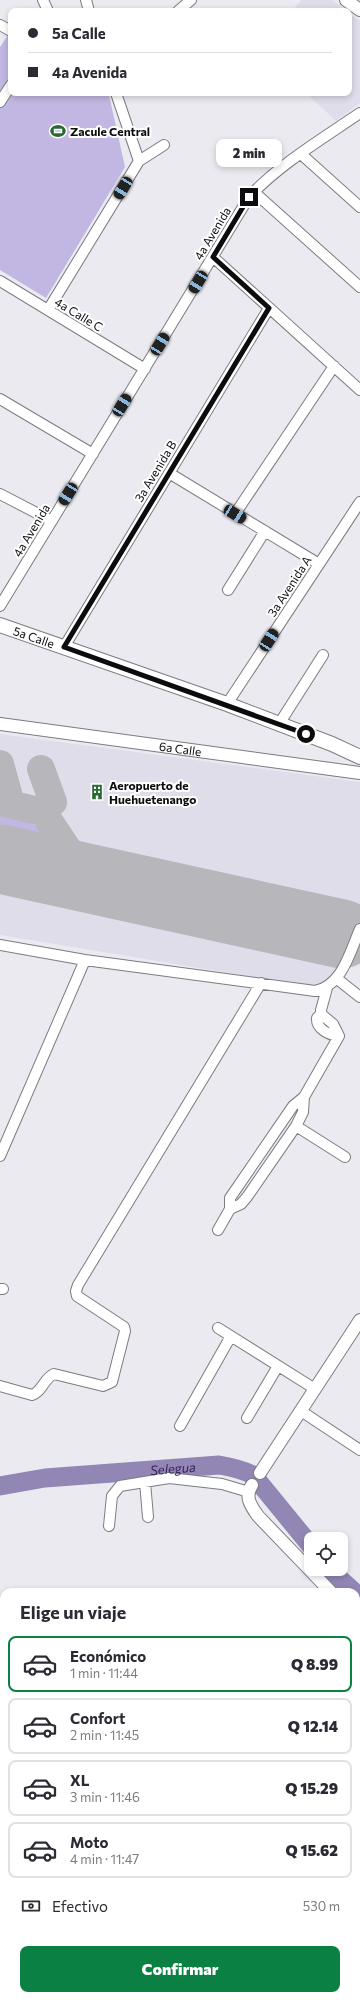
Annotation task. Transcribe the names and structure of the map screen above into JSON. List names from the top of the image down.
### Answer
{
  "streets": {
    "main road": ["5a Calle"],
    "street": [
      "4a Avenida",
      "4a Calle C",
      "3a Avenida B",
      "3a Avenida A",
      "6a Calle"
    ]
  },
  "crossings": [
    ["4a Avenida", "4a Calle C"],
    ["3a Avenida B", "5a Calle"],
    ["3a Avenida A", "5a Calle"]
  ],
  "water": ["Selegua"],
  "places": {
    "sports": ["Zacule Central"],
    "building": ["Aeropuerto de Huehuetenango"]
  },
  "page": {
    "banner": ["5a Calle", "4a Avenida"],
    "bubble": "2 min",
    "heading": "Elige un viaje",
    "list": [
      {
        "name": "Económico",
        "note": "1 min · 11:44",
        "value": "Q 8.99"
      },
      {
        "name": "Confort",
        "note": "2 min · 11:45",
        "value": "Q 12.14"
      },
      {
        "name": "XL",
        "note": "3 min · 11:46",
        "value": "Q 15.29"
      },
      {
        "name": "Moto",
        "note": "4 min · 11:47",
        "value": "Q 15.62"
      }
    ],
    "pay": ["Efectivo", "530 m"],
    "buttons": "Confirmar"
  }
}
